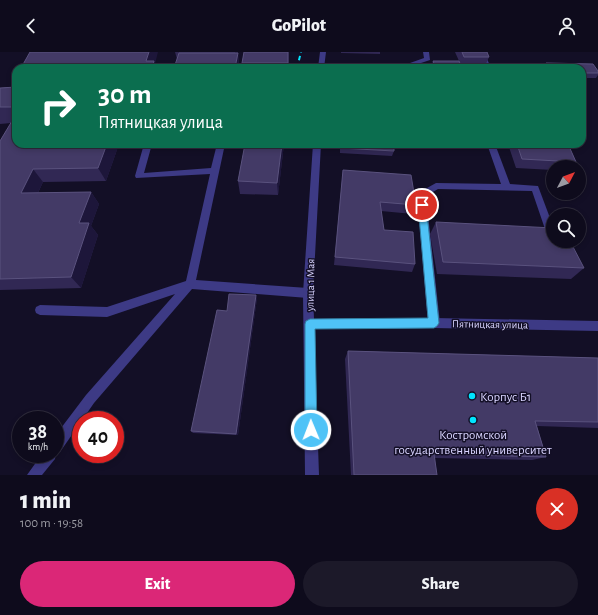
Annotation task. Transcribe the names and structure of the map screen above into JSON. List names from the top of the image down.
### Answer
{
  "streets": {
    "street": ["улица 1 Мая", "Пятницкая улица"]
  },
  "crossings": [
    ["улица 1 Мая", "Пятницкая улица"]
  ],
  "places": ["Корпус Б1", "Костромской государственный университет"],
  "north": "top right",
  "page": {
    "header": "GoPilot",
    "turn": ["30 m", "Пятницкая улица"],
    "speed": "38 km/h",
    "limit": "40",
    "heading": ["1 min", "100 m · 19:58"],
    "buttons": ["Exit", "Share"]
  }
}
